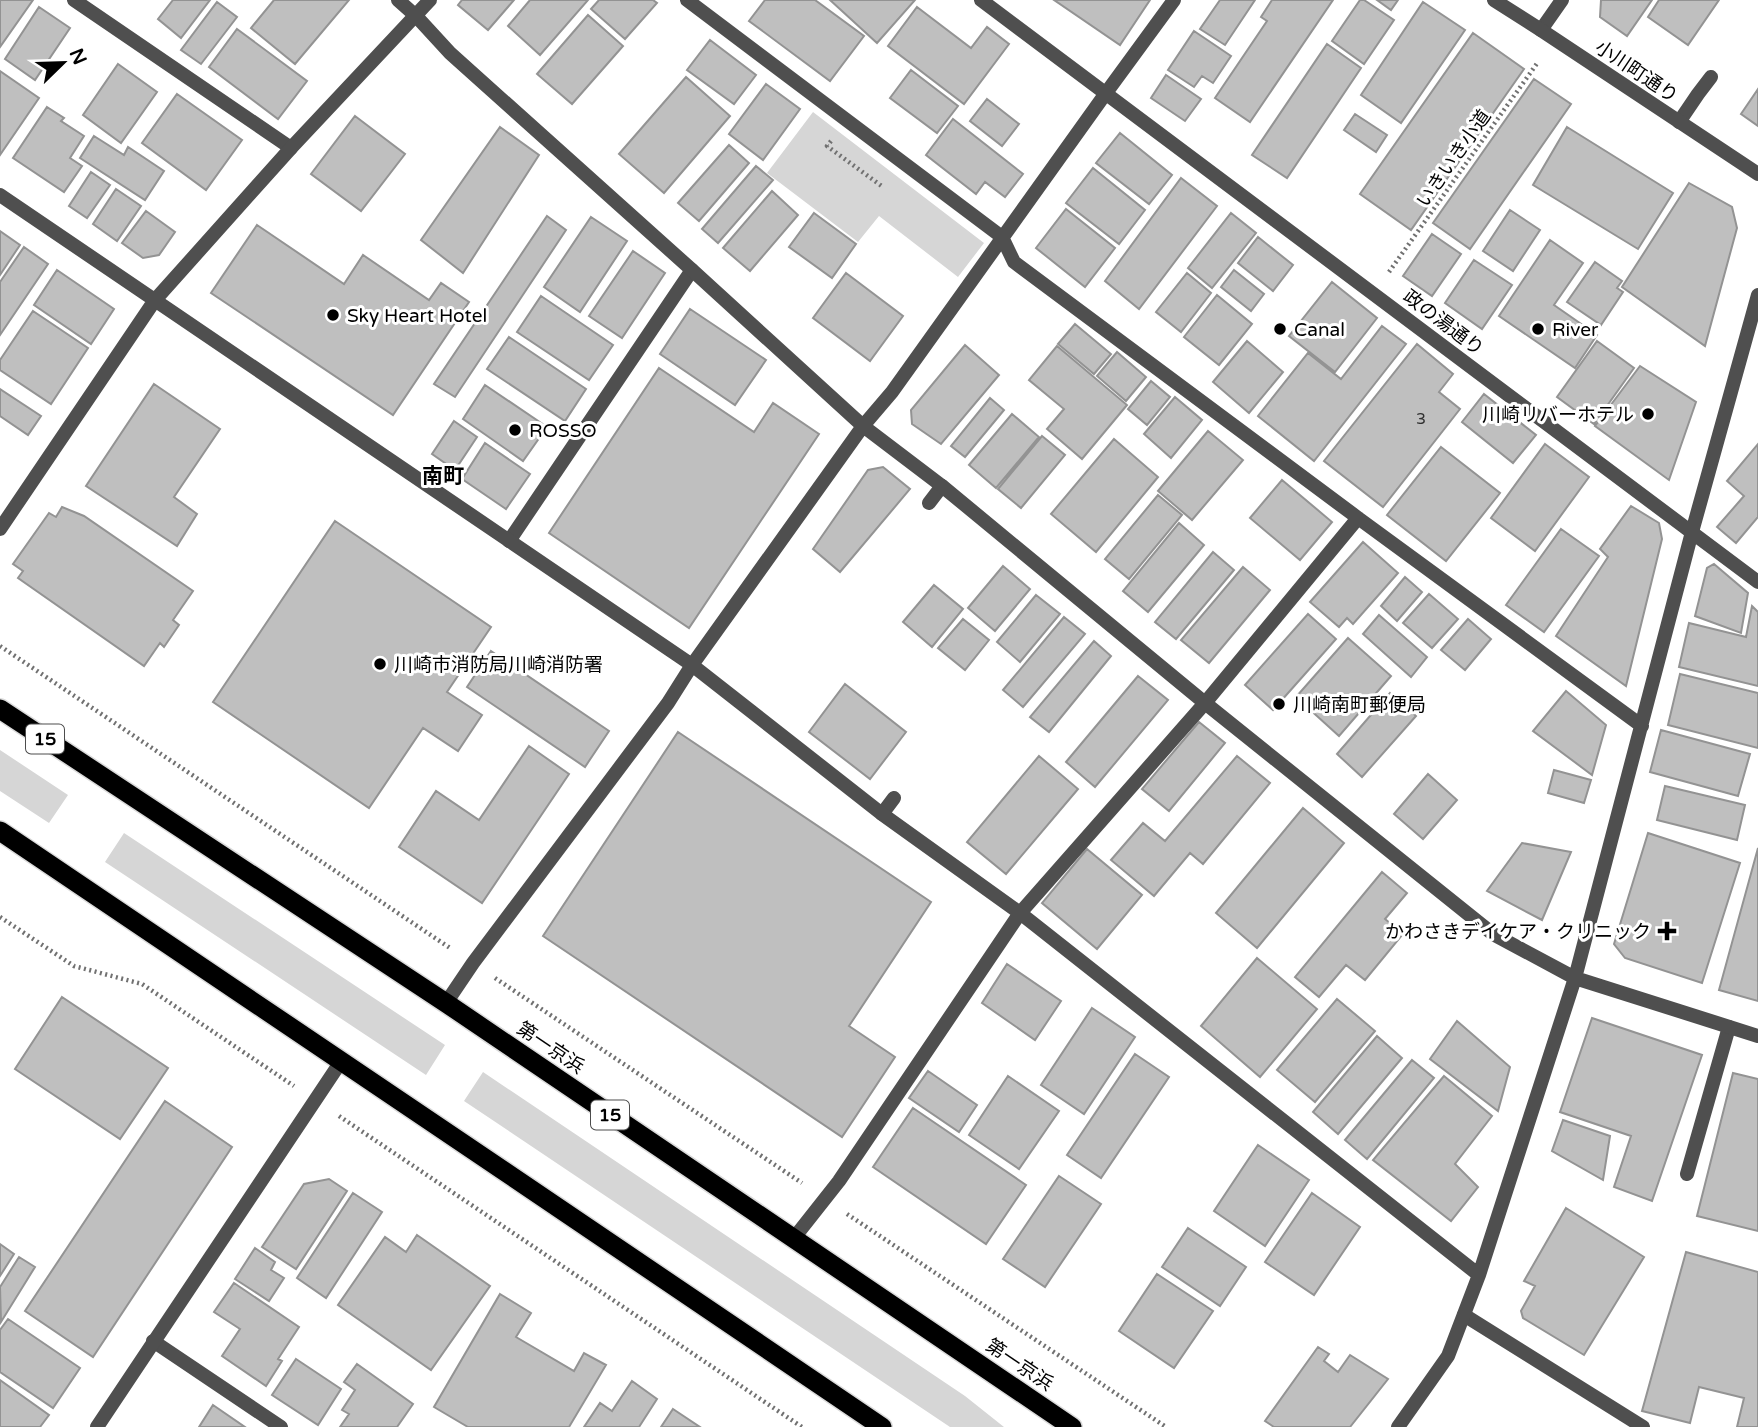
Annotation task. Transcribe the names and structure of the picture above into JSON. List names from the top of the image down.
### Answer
{
  "streets": {
    "highway": ["15", "第一京浜"],
    "street": ["小川町通り", "政の湯通り"],
    "path": ["いきいき小道"]
  },
  "crossings": [
    ["小川町通り", "いきいき小道"],
    ["いきいき小道", "政の湯通り"]
  ],
  "districts": ["南町"],
  "places": {
    "other": [
      "Sky Heart Hotel",
      "Canal",
      "River",
      "川崎リバーホテル",
      "ROSSO",
      "川崎市消防局川崎消防署",
      "川崎南町郵便局"
    ],
    "health": ["かわさきデイケア・クリニック"]
  },
  "house_numbers": ["3"],
  "north": "top right"
}
